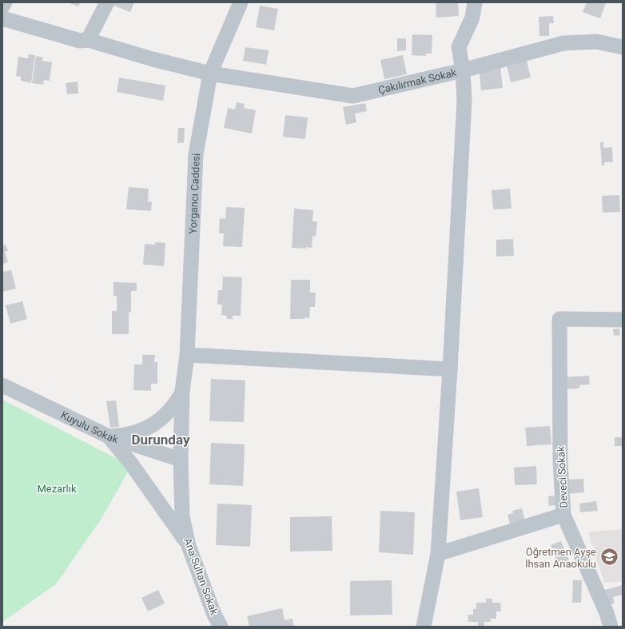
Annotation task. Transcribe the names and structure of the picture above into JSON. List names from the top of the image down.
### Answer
{
  "streets": {
    "street": [
      "Çakılırmak Sokak",
      "Yorgancı Caddesi",
      "Kuyulu Sokak",
      "Deveci Sokak",
      "Ana Sultan Sokak"
    ]
  },
  "crossings": [
    ["Çakılırmak Sokak", "Yorgancı Caddesi"],
    ["Yorgancı Caddesi", "Ana Sultan Sokak"],
    ["Kuyulu Sokak", "Ana Sultan Sokak"]
  ],
  "districts": ["Durunday"],
  "parks": ["Mezarlık"],
  "places": {
    "school or university": ["Öğretmen Ayşe İhsan Anaokulu"]
  }
}
